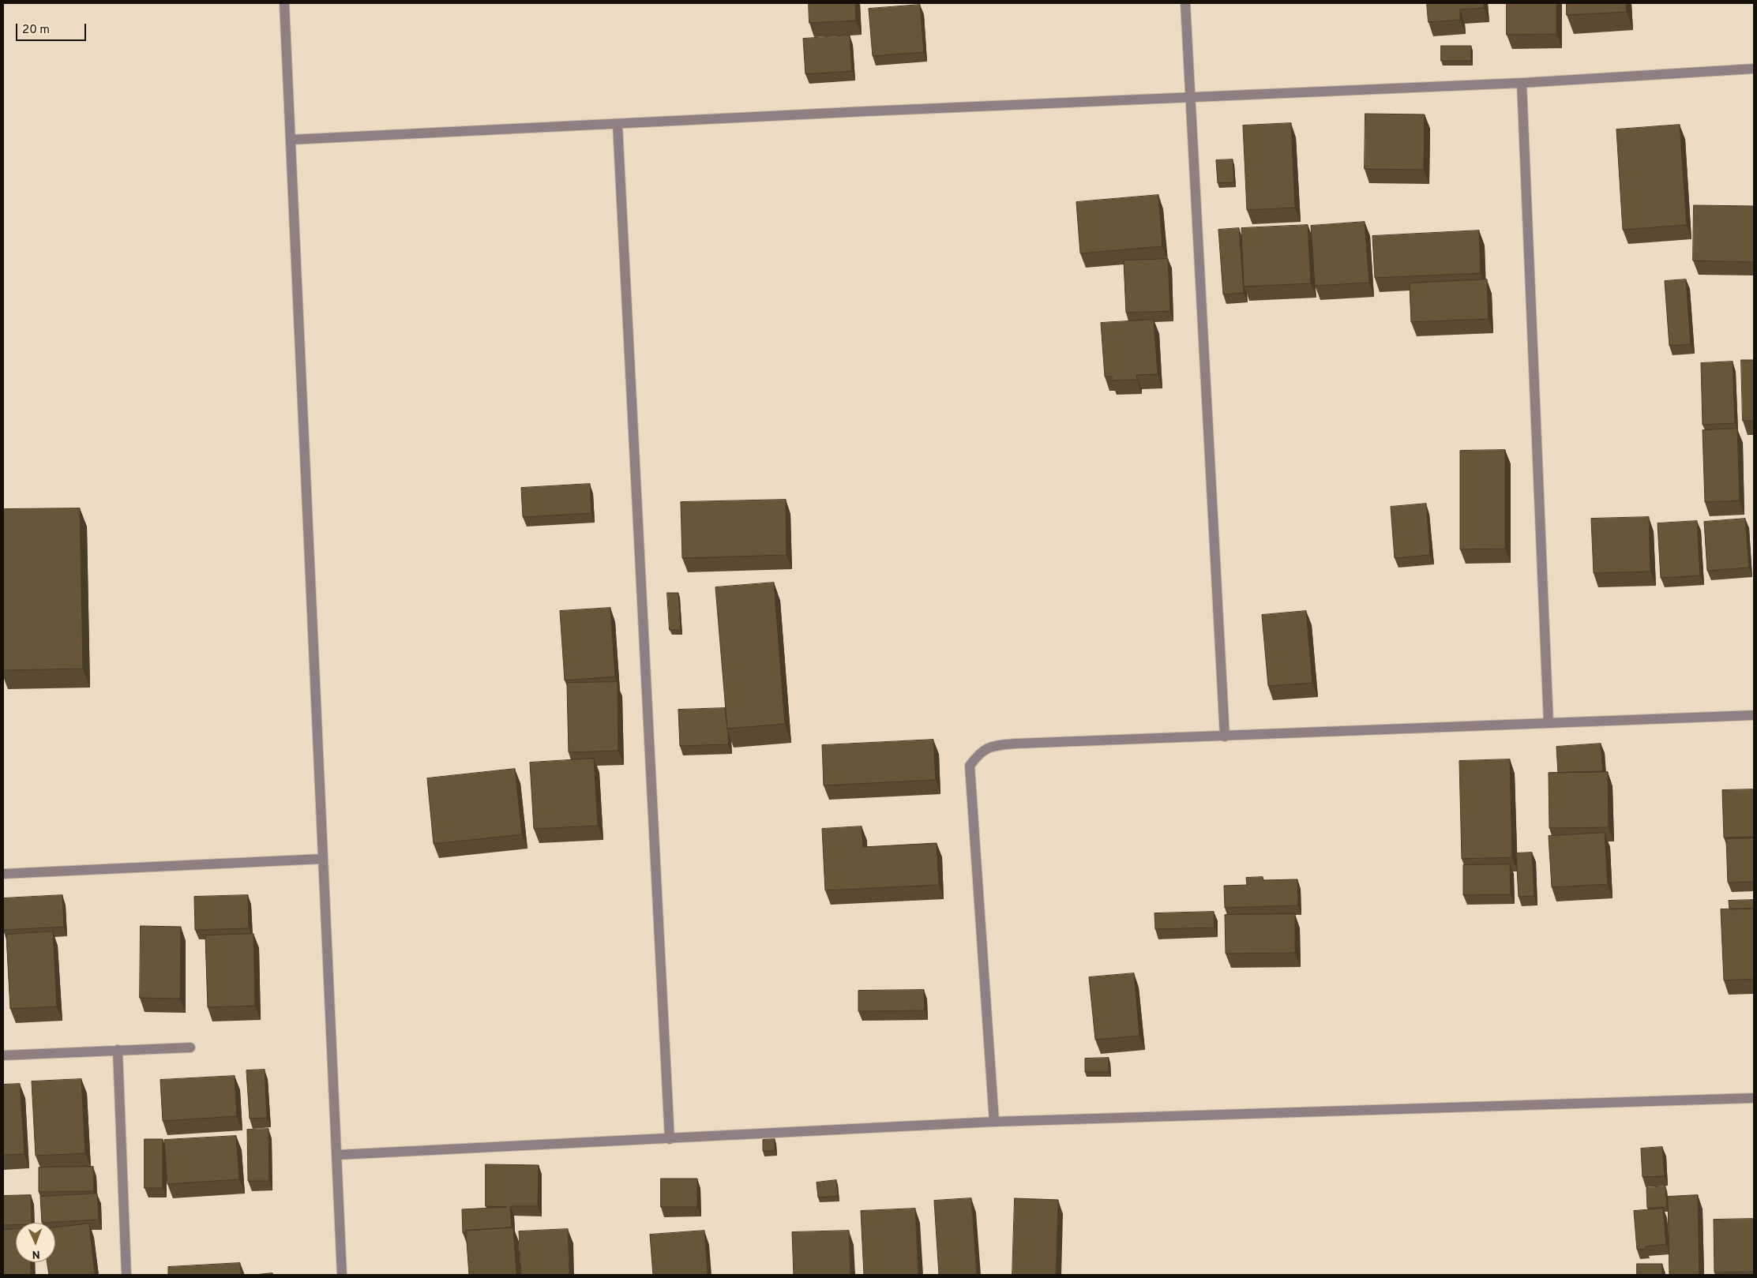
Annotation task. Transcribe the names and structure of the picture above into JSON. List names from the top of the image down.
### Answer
{
  "scale_bar": "20 m",
  "north": "bottom"
}
